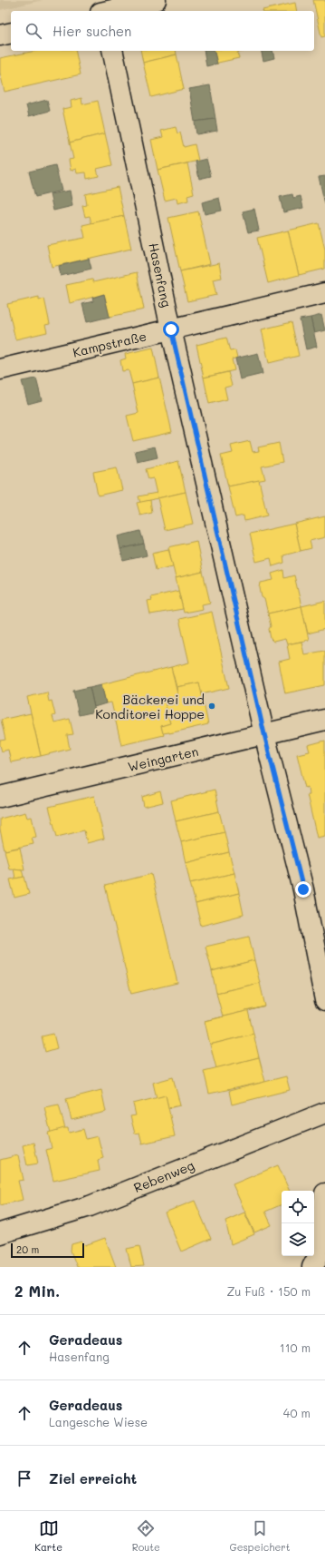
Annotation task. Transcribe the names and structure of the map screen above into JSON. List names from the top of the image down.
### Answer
{
  "streets": {
    "street": [
      "Hasenfang",
      "Kampstraße",
      "Weingarten",
      "Rebenweg"
    ]
  },
  "crossings": [
    ["Hasenfang", "Kampstraße"],
    ["Hasenfang", "Weingarten"]
  ],
  "places": ["Bäckerei und Konditorei Hoppe"],
  "scale_bar": "20 m",
  "page": {
    "search": "Hier suchen",
    "scale": "20 m",
    "heading": ["2 Min.", "Zu Fuß · 150 m"],
    "list": [
      ["Geradeaus", "Hasenfang", "110 m"],
      ["Geradeaus", "Langesche Wiese", "40 m"],
      "Ziel erreicht"
    ],
    "nav": ["Karte", "Route", "Gespeichert"]
  }
}
